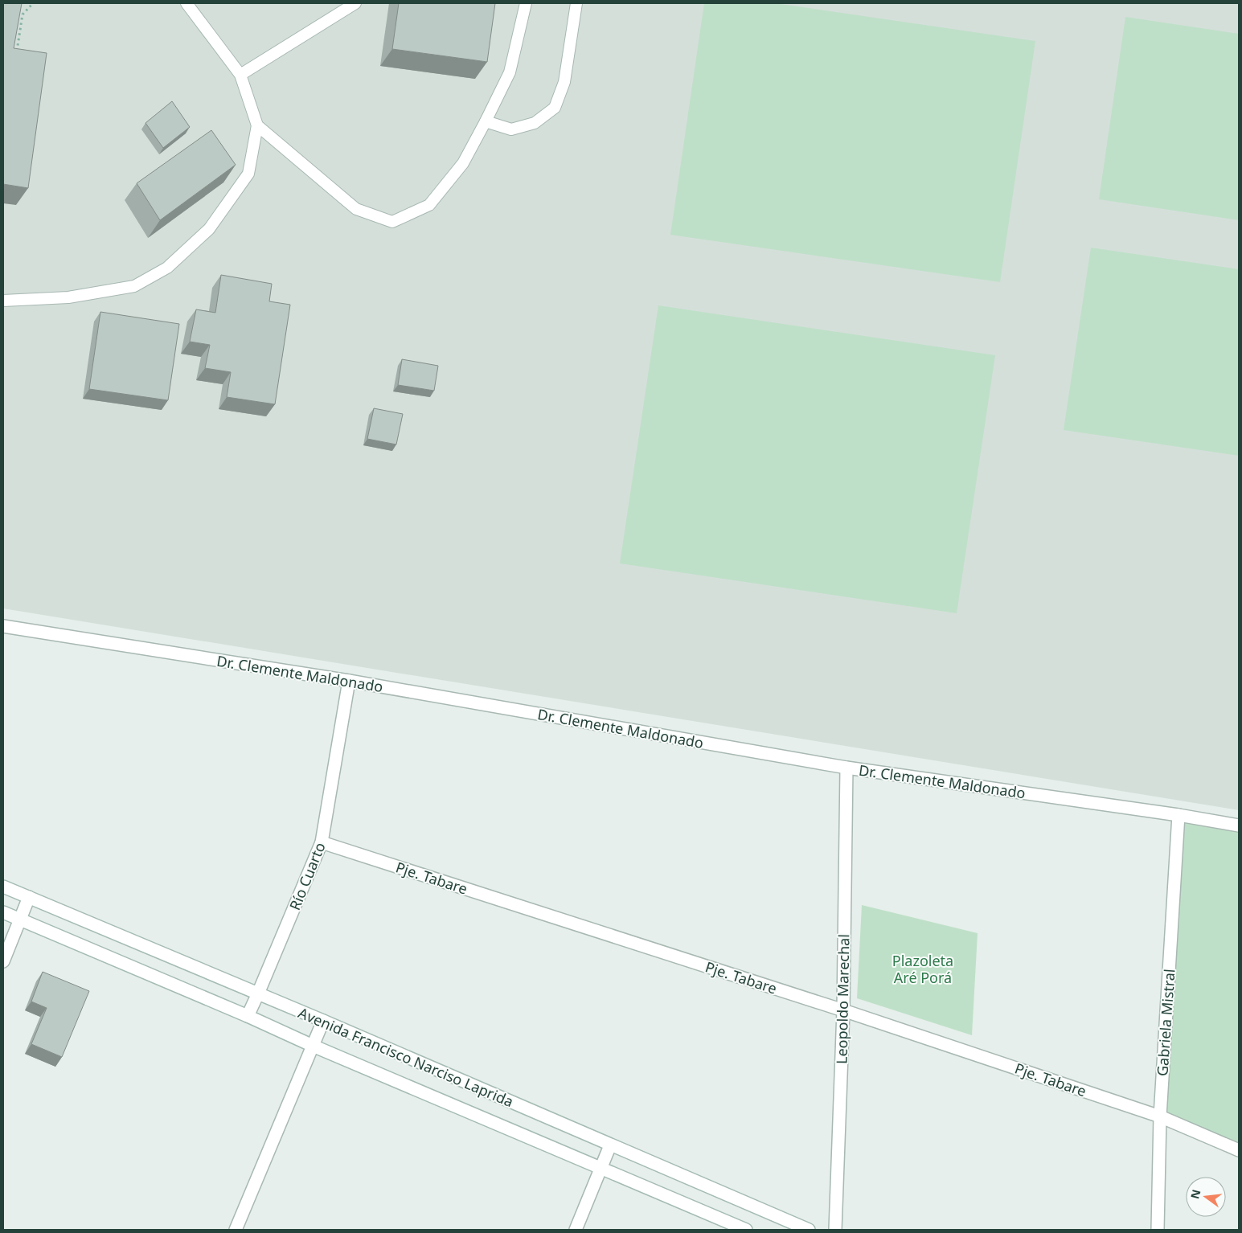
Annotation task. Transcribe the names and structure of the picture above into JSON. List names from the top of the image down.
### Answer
{
  "streets": {
    "street": [
      "Dr. Clemente Maldonado",
      "Río Cuarto",
      "Pje. Tabare",
      "Leopoldo Marechal",
      "Gabriela Mistral",
      "Avenida Francisco Narciso Laprida"
    ]
  },
  "crossings": [
    ["Dr. Clemente Maldonado", "Río Cuarto"],
    ["Dr. Clemente Maldonado", "Leopoldo Marechal"],
    ["Dr. Clemente Maldonado", "Gabriela Mistral"],
    ["Río Cuarto", "Pje. Tabare"],
    ["Río Cuarto", "Avenida Francisco Narciso Laprida"],
    ["Pje. Tabare", "Leopoldo Marechal"],
    ["Pje. Tabare", "Gabriela Mistral"]
  ],
  "parks": ["Plazoleta Aré Porá"],
  "north": "left"
}
